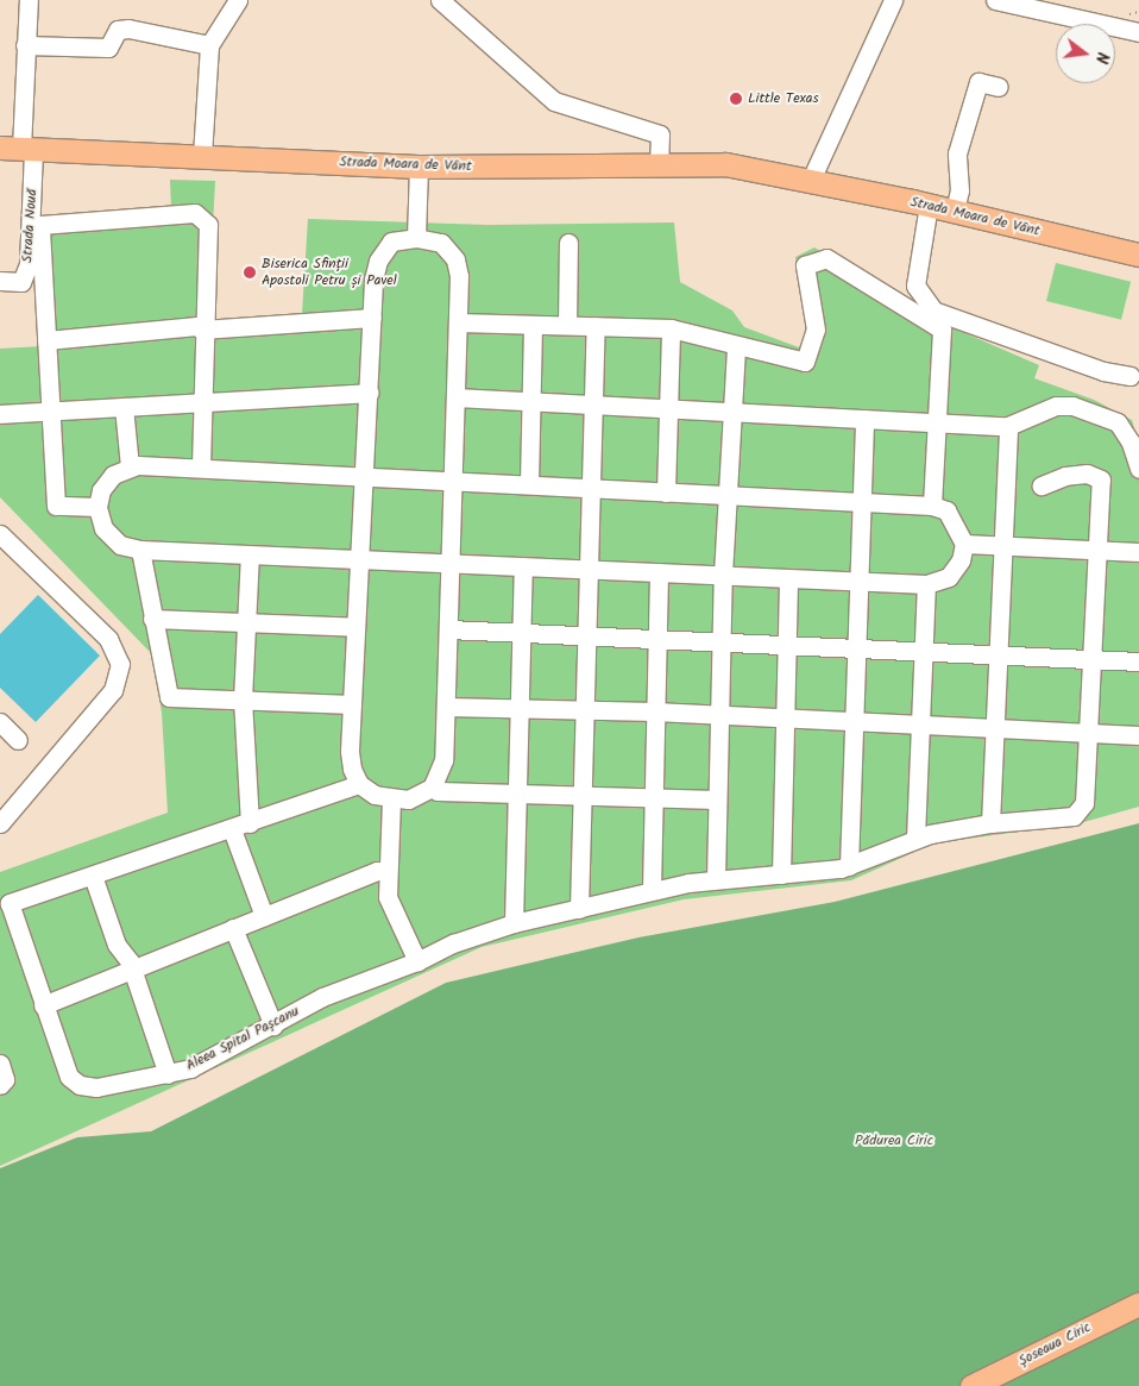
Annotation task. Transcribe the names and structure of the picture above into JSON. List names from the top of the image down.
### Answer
{
  "streets": {
    "main road": ["Strada Moara de Vânt", "Șoseaua Ciric"],
    "street": ["Strada Nouă", "Aleea Spital Pașcanu"]
  },
  "crossings": [
    ["Strada Moara de Vânt", "Strada Nouă"]
  ],
  "parks": ["Pădurea Ciric"],
  "places": ["Little Texas", "Biserica Sfinții Apostoli Petru și Pavel"],
  "north": "right"
}
